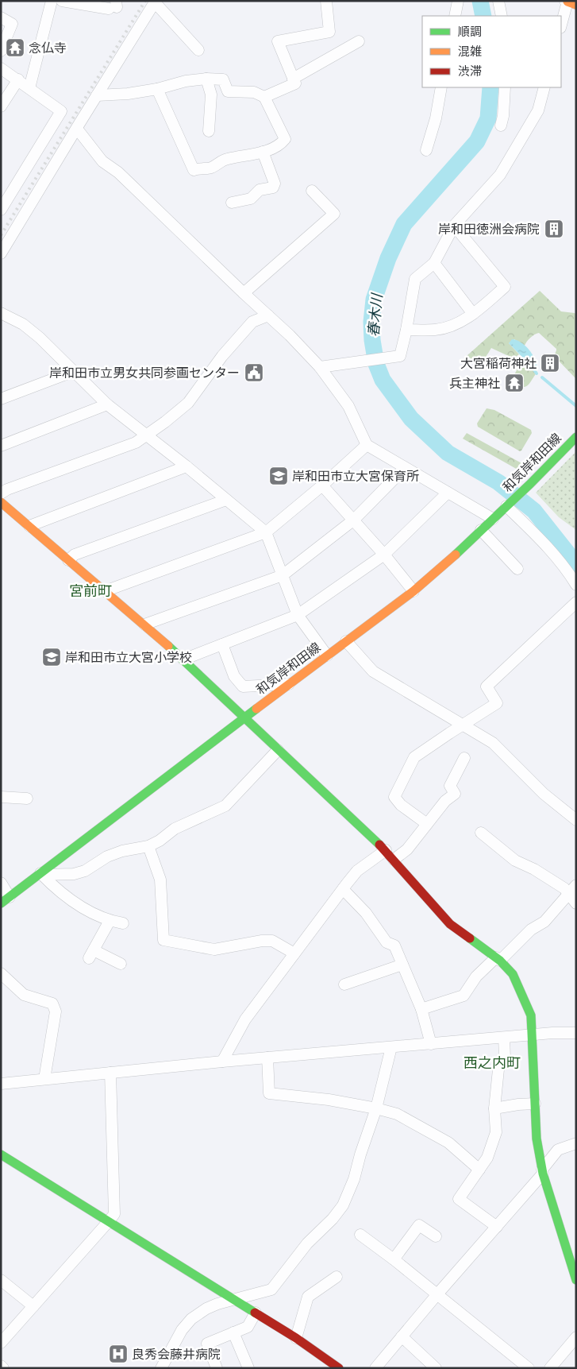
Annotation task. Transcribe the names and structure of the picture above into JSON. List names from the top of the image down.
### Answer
{
  "streets": {
    "street": ["和気岸和田線"]
  },
  "districts": ["宮前町", "西之内町"],
  "water": ["春木川"],
  "places": {
    "temple": ["念仏寺", "兵主神社"],
    "building": ["岸和田徳洲会病院", "大宮稲荷神社"],
    "public building": ["岸和田市立男女共同参画センター"],
    "school or university": ["岸和田市立大宮保育所", "岸和田市立大宮小学校"],
    "hospital": ["良秀会藤井病院"]
  },
  "legend": ["順調", "混雑", "渋滞"]
}
